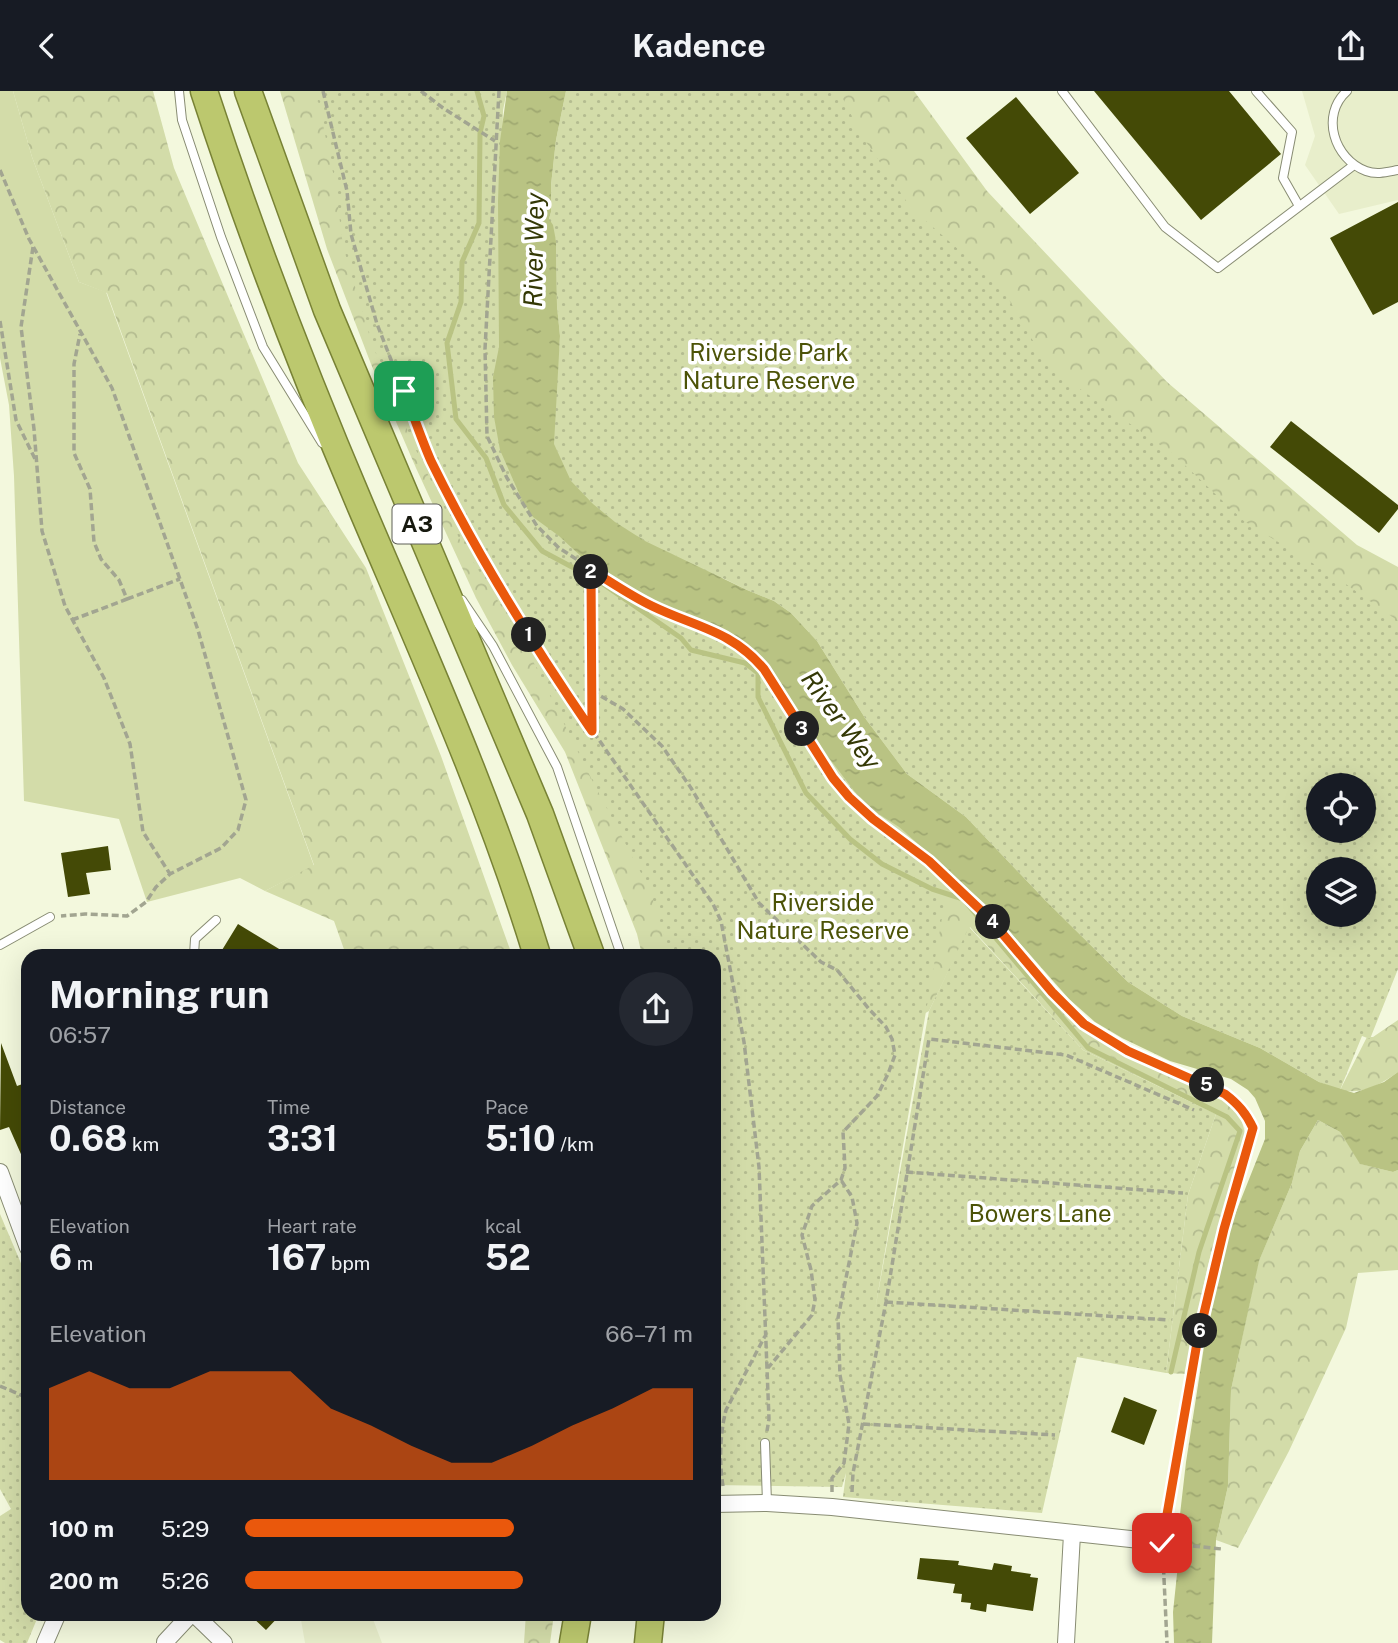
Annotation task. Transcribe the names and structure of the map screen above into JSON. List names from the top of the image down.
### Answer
{
  "streets": {
    "highway": ["A3"]
  },
  "water": ["River Wey"],
  "parks": ["Riverside Park Nature Reserve", "Riverside Nature Reserve", "Bowers Lane"],
  "page": {
    "header": "Kadence",
    "pins": [
      "2",
      "1",
      "3",
      "4",
      "5",
      "6"
    ],
    "heading": ["Morning run", "06:57"],
    "stats": [
      ["Distance", "0.68 km"],
      ["Time", "3:31"],
      ["Pace", "5:10 /km"],
      ["Elevation", "6 m"],
      ["Heart rate", "167 bpm"],
      ["kcal", "52"]
    ],
    "chart": ["Elevation", "66–71 m"],
    "list": [
      {
        "name": "100 m",
        "note": "5:29"
      },
      {
        "name": "200 m",
        "note": "5:26"
      }
    ]
  }
}
